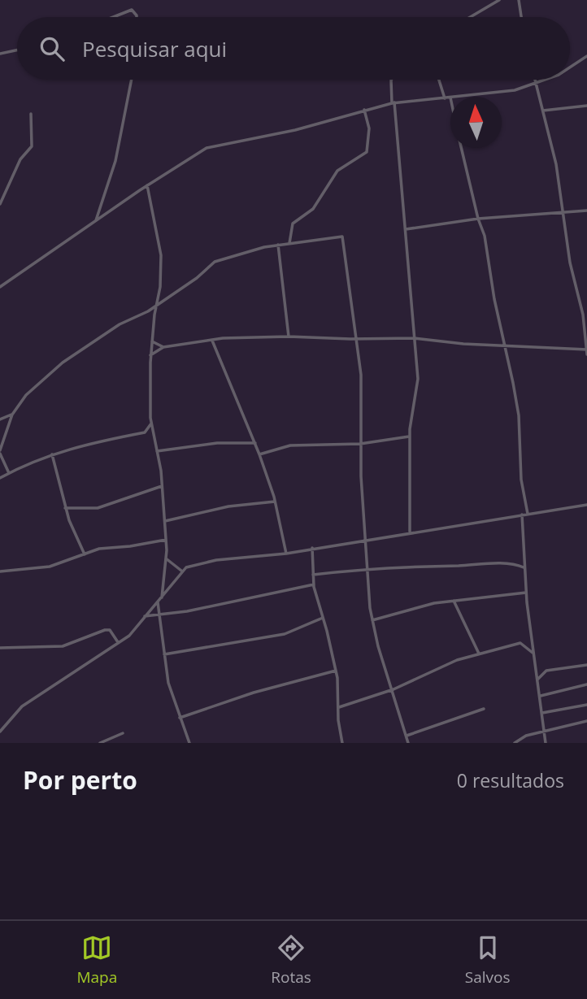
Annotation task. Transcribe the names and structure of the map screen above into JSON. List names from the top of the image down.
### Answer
{
  "north": "top",
  "page": {
    "search": "Pesquisar aqui",
    "heading": ["Por perto", "0 resultados"],
    "nav": ["Mapa", "Rotas", "Salvos"]
  }
}
